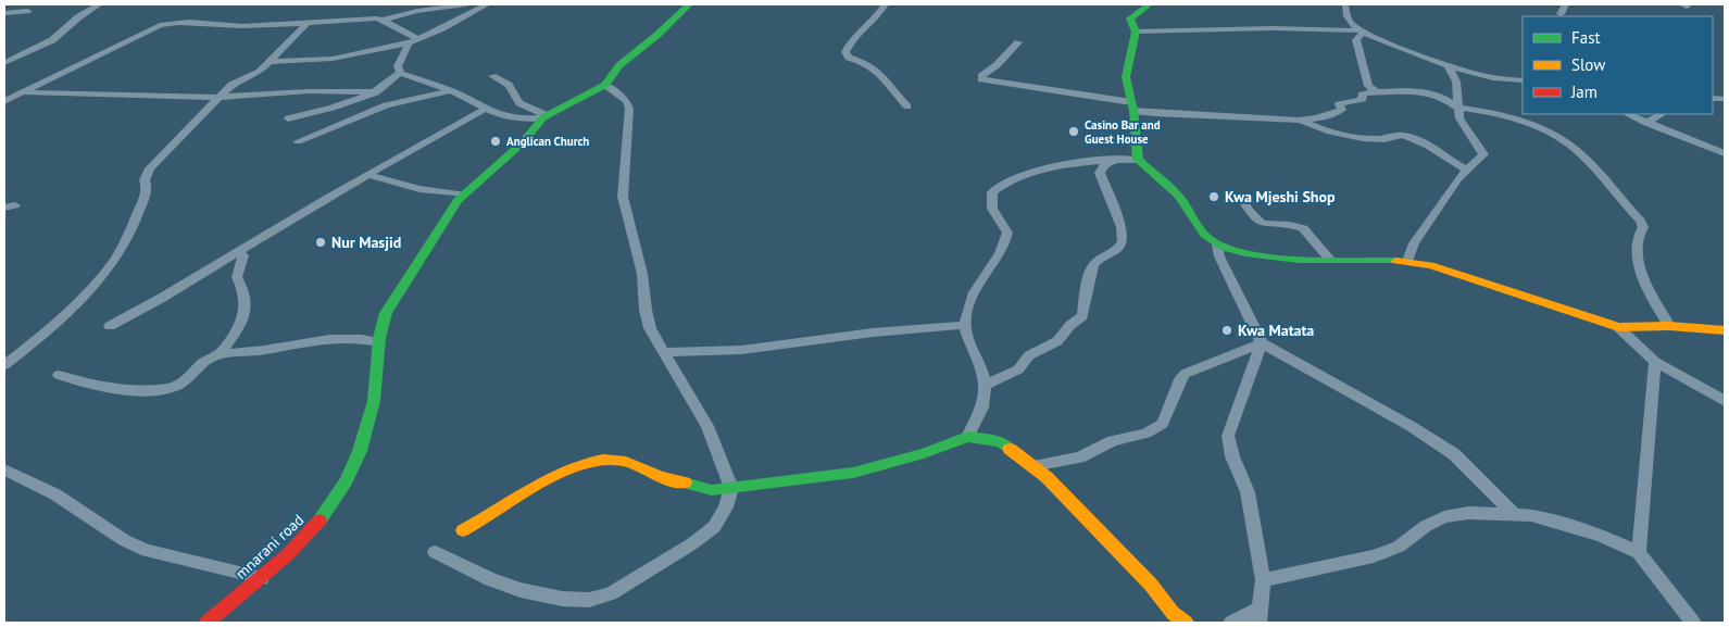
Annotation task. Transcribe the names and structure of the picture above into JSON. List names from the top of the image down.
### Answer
{
  "streets": {
    "street": ["mnarani road"]
  },
  "places": [
    "Casino Bar and Guest House",
    "Anglican Church",
    "Kwa Mjeshi Shop",
    "Nur Masjid",
    "Kwa Matata"
  ],
  "legend": ["Fast", "Slow", "Jam"]
}
